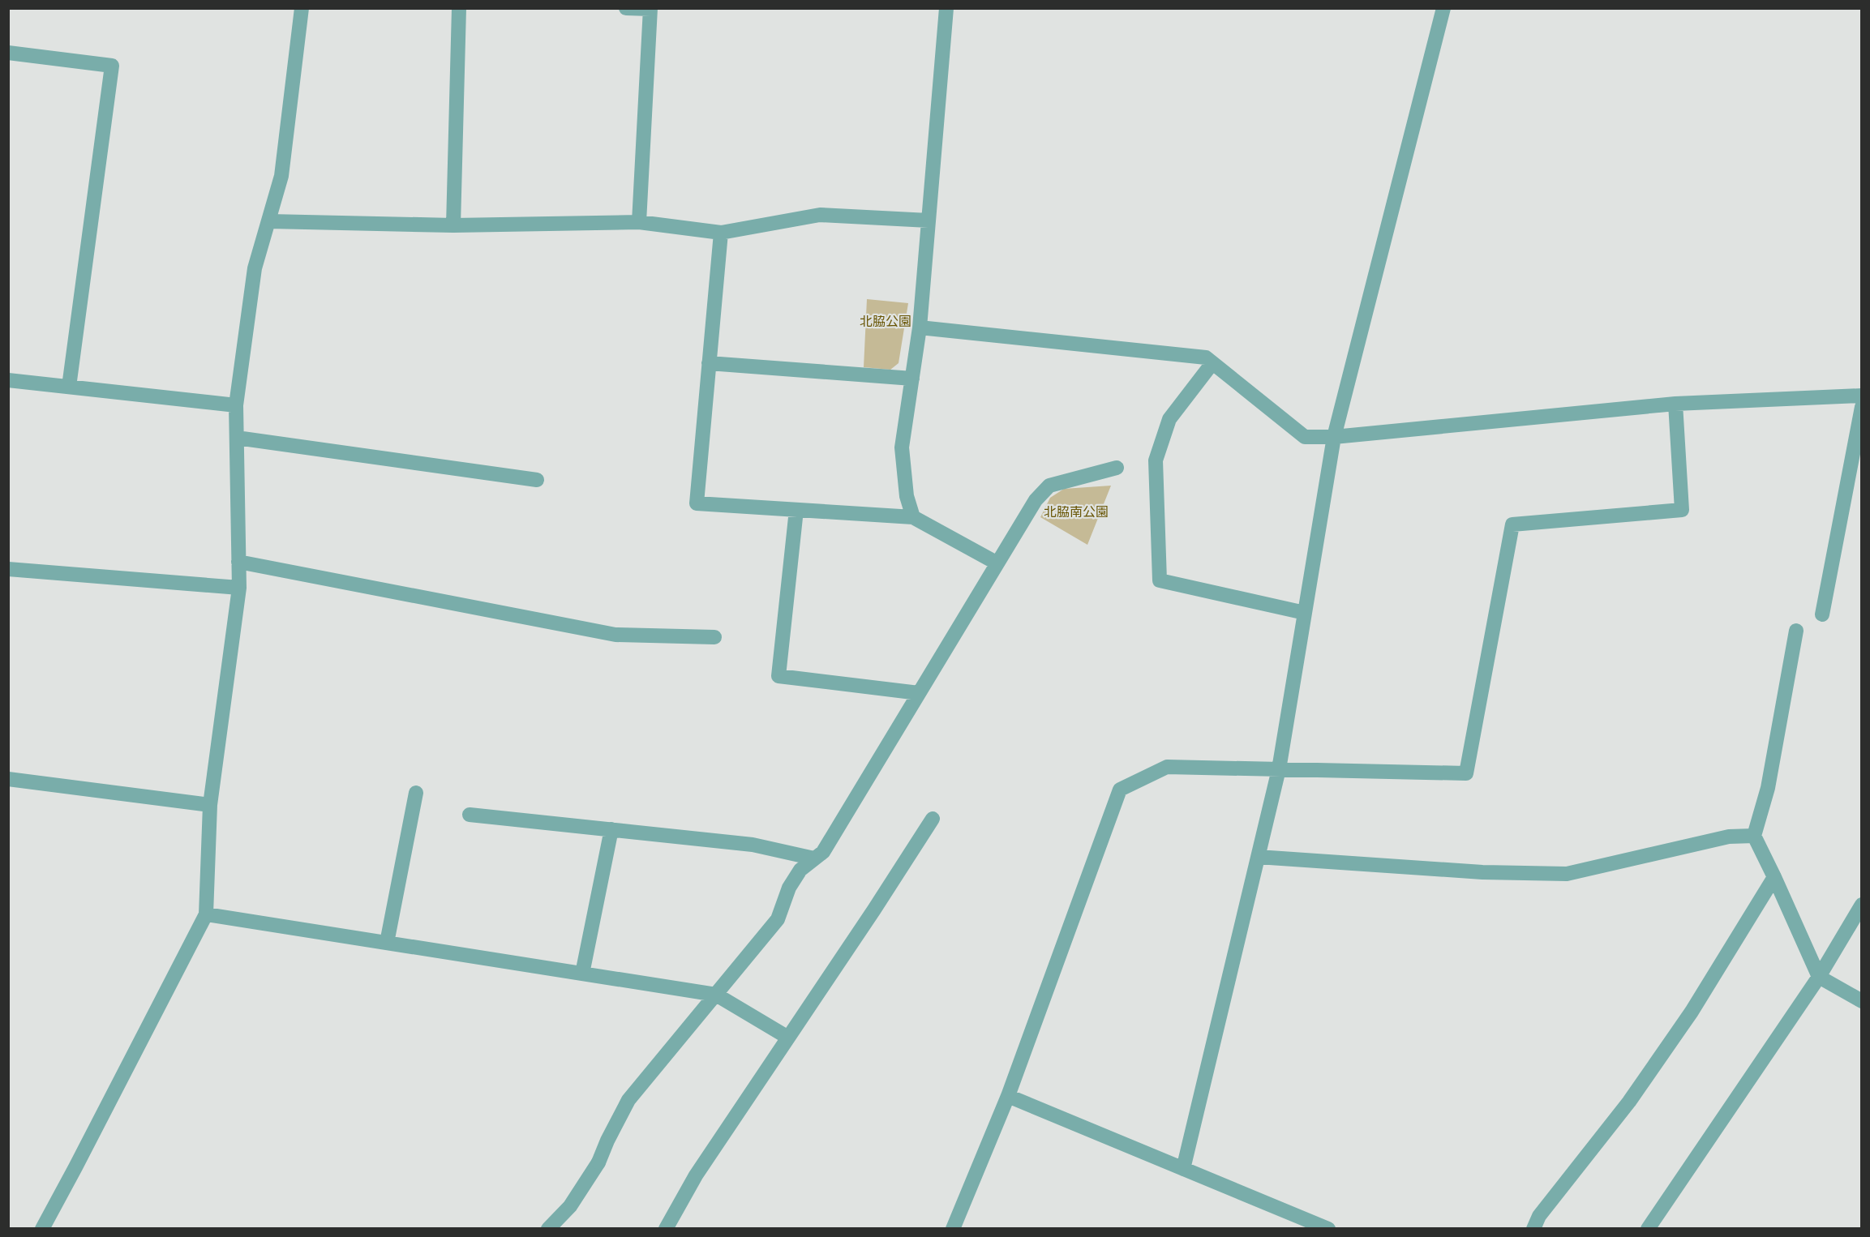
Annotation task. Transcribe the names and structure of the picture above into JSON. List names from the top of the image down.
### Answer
{
  "parks": ["北脇公園", "北脇南公園"]
}
